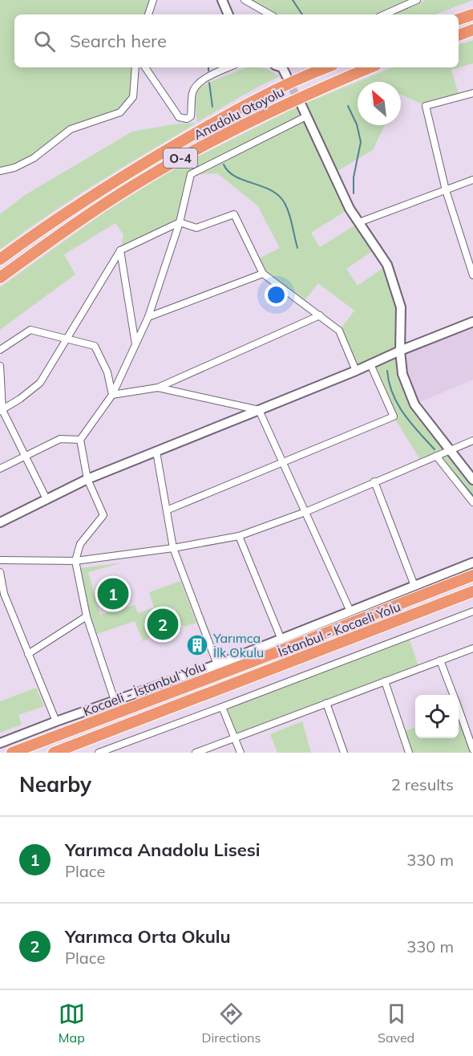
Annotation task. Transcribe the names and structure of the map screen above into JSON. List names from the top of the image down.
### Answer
{
  "streets": {
    "highway": [
      "Anadolu Otoyolu",
      "O-4",
      "İstanbul - Kocaeli Yolu",
      "Kocaeli - İstanbul Yolu"
    ]
  },
  "places": {
    "building": ["Yarımca İlk Okulu"]
  },
  "north": "top left",
  "page": {
    "search": "Search here",
    "pins": ["1", "2"],
    "heading": ["Nearby", "2 results"],
    "list": [
      {
        "mark": "1",
        "name": "Yarımca Anadolu Lisesi",
        "note": "Place",
        "value": "330 m"
      },
      {
        "mark": "2",
        "name": "Yarımca Orta Okulu",
        "note": "Place",
        "value": "330 m"
      }
    ],
    "nav": ["Map", "Directions", "Saved"]
  }
}
